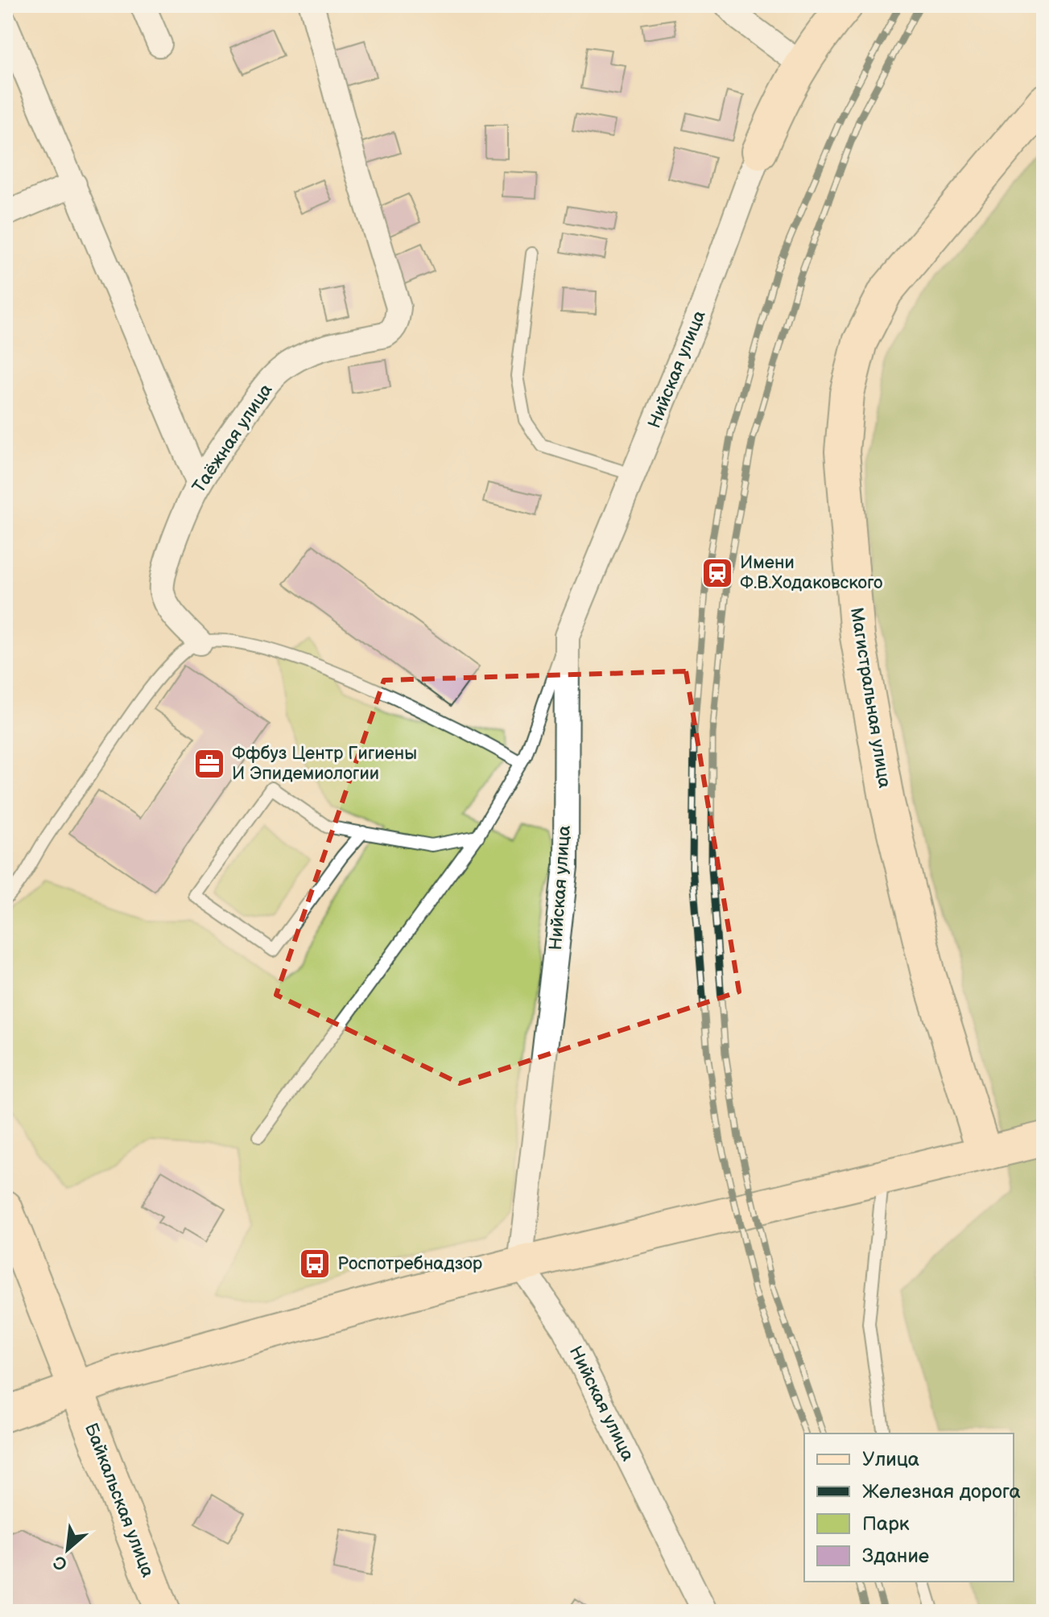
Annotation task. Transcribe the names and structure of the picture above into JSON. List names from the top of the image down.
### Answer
{
  "streets": {
    "street": [
      "Нийская улица",
      "Таёжная улица",
      "Магистральная улица",
      "Байкальская улица"
    ]
  },
  "places": {
    "station": ["Имени Ф.В.Ходаковского"],
    "office": ["Ффбуз Центр Гигиены И Эпидемиологии"],
    "bus stop": ["Роспотребнадзор"]
  },
  "legend": [
    "Улица",
    "Железная дорога",
    "Парк",
    "Здание"
  ],
  "north": "bottom left"
}
